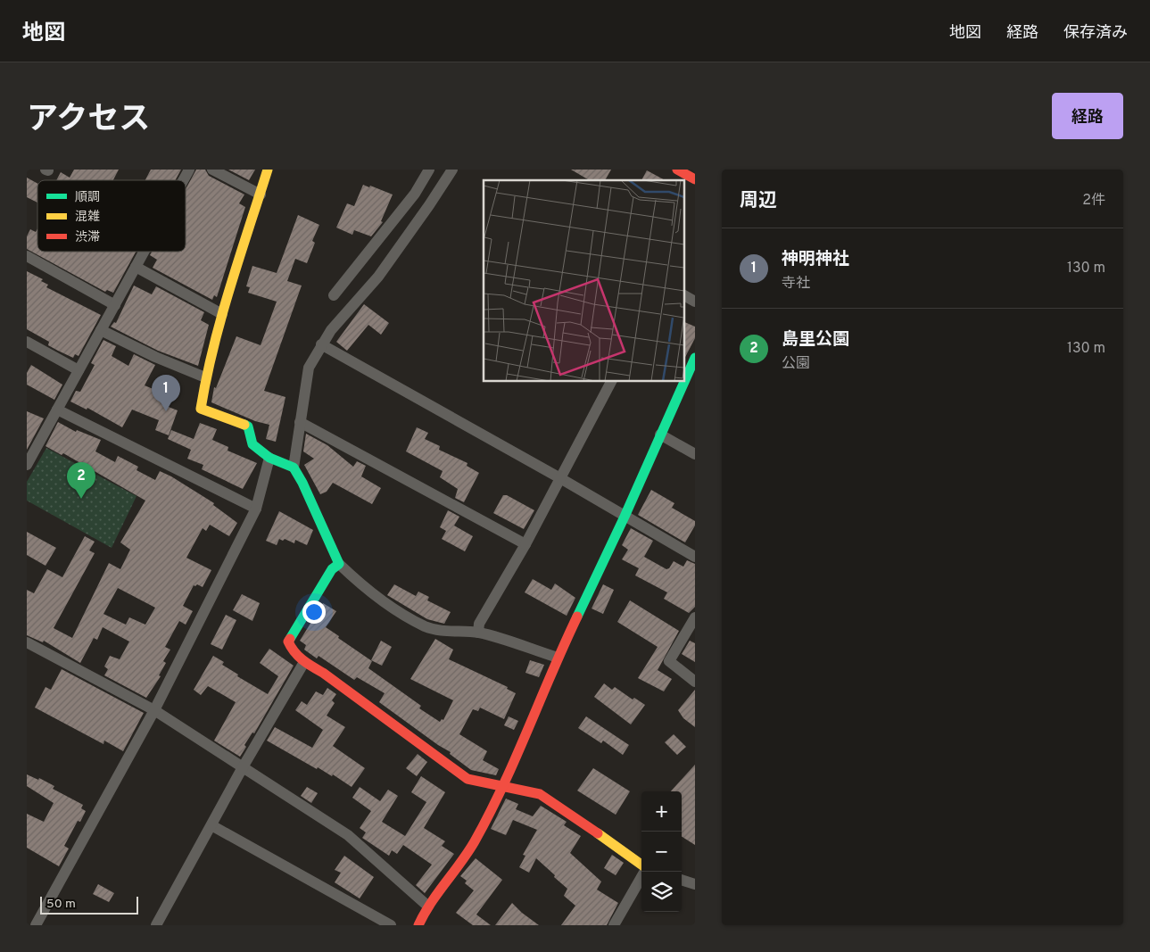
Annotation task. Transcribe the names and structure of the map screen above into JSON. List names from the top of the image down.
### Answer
{
  "legend": ["順調", "混雑", "渋滞"],
  "scale_bar": "50 m",
  "page": {
    "header": "地図",
    "nav": ["地図", "経路", "保存済み"],
    "title": "アクセス",
    "buttons": "経路",
    "heading": ["周辺", "2件"],
    "list": [
      {
        "mark": "1",
        "name": "神明神社",
        "note": "寺社",
        "value": "130 m"
      },
      {
        "mark": "2",
        "name": "島里公園",
        "note": "公園",
        "value": "130 m"
      }
    ],
    "pins": ["1", "2"],
    "map_buttons": ["+", "−"],
    "scale": "50 m"
  }
}
